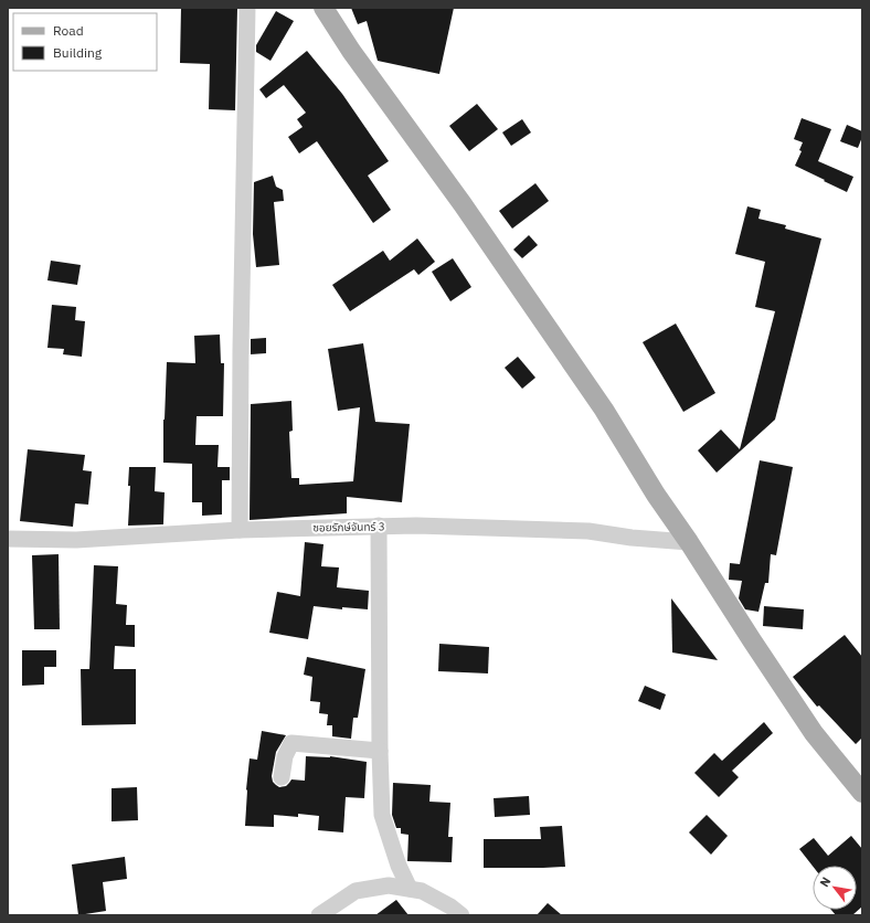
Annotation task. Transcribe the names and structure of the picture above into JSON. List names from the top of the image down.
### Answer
{
  "streets": {
    "street": ["ซอยรักษ์จันทร์ 3"]
  },
  "legend": ["Road", "Building"],
  "north": "top left"
}
